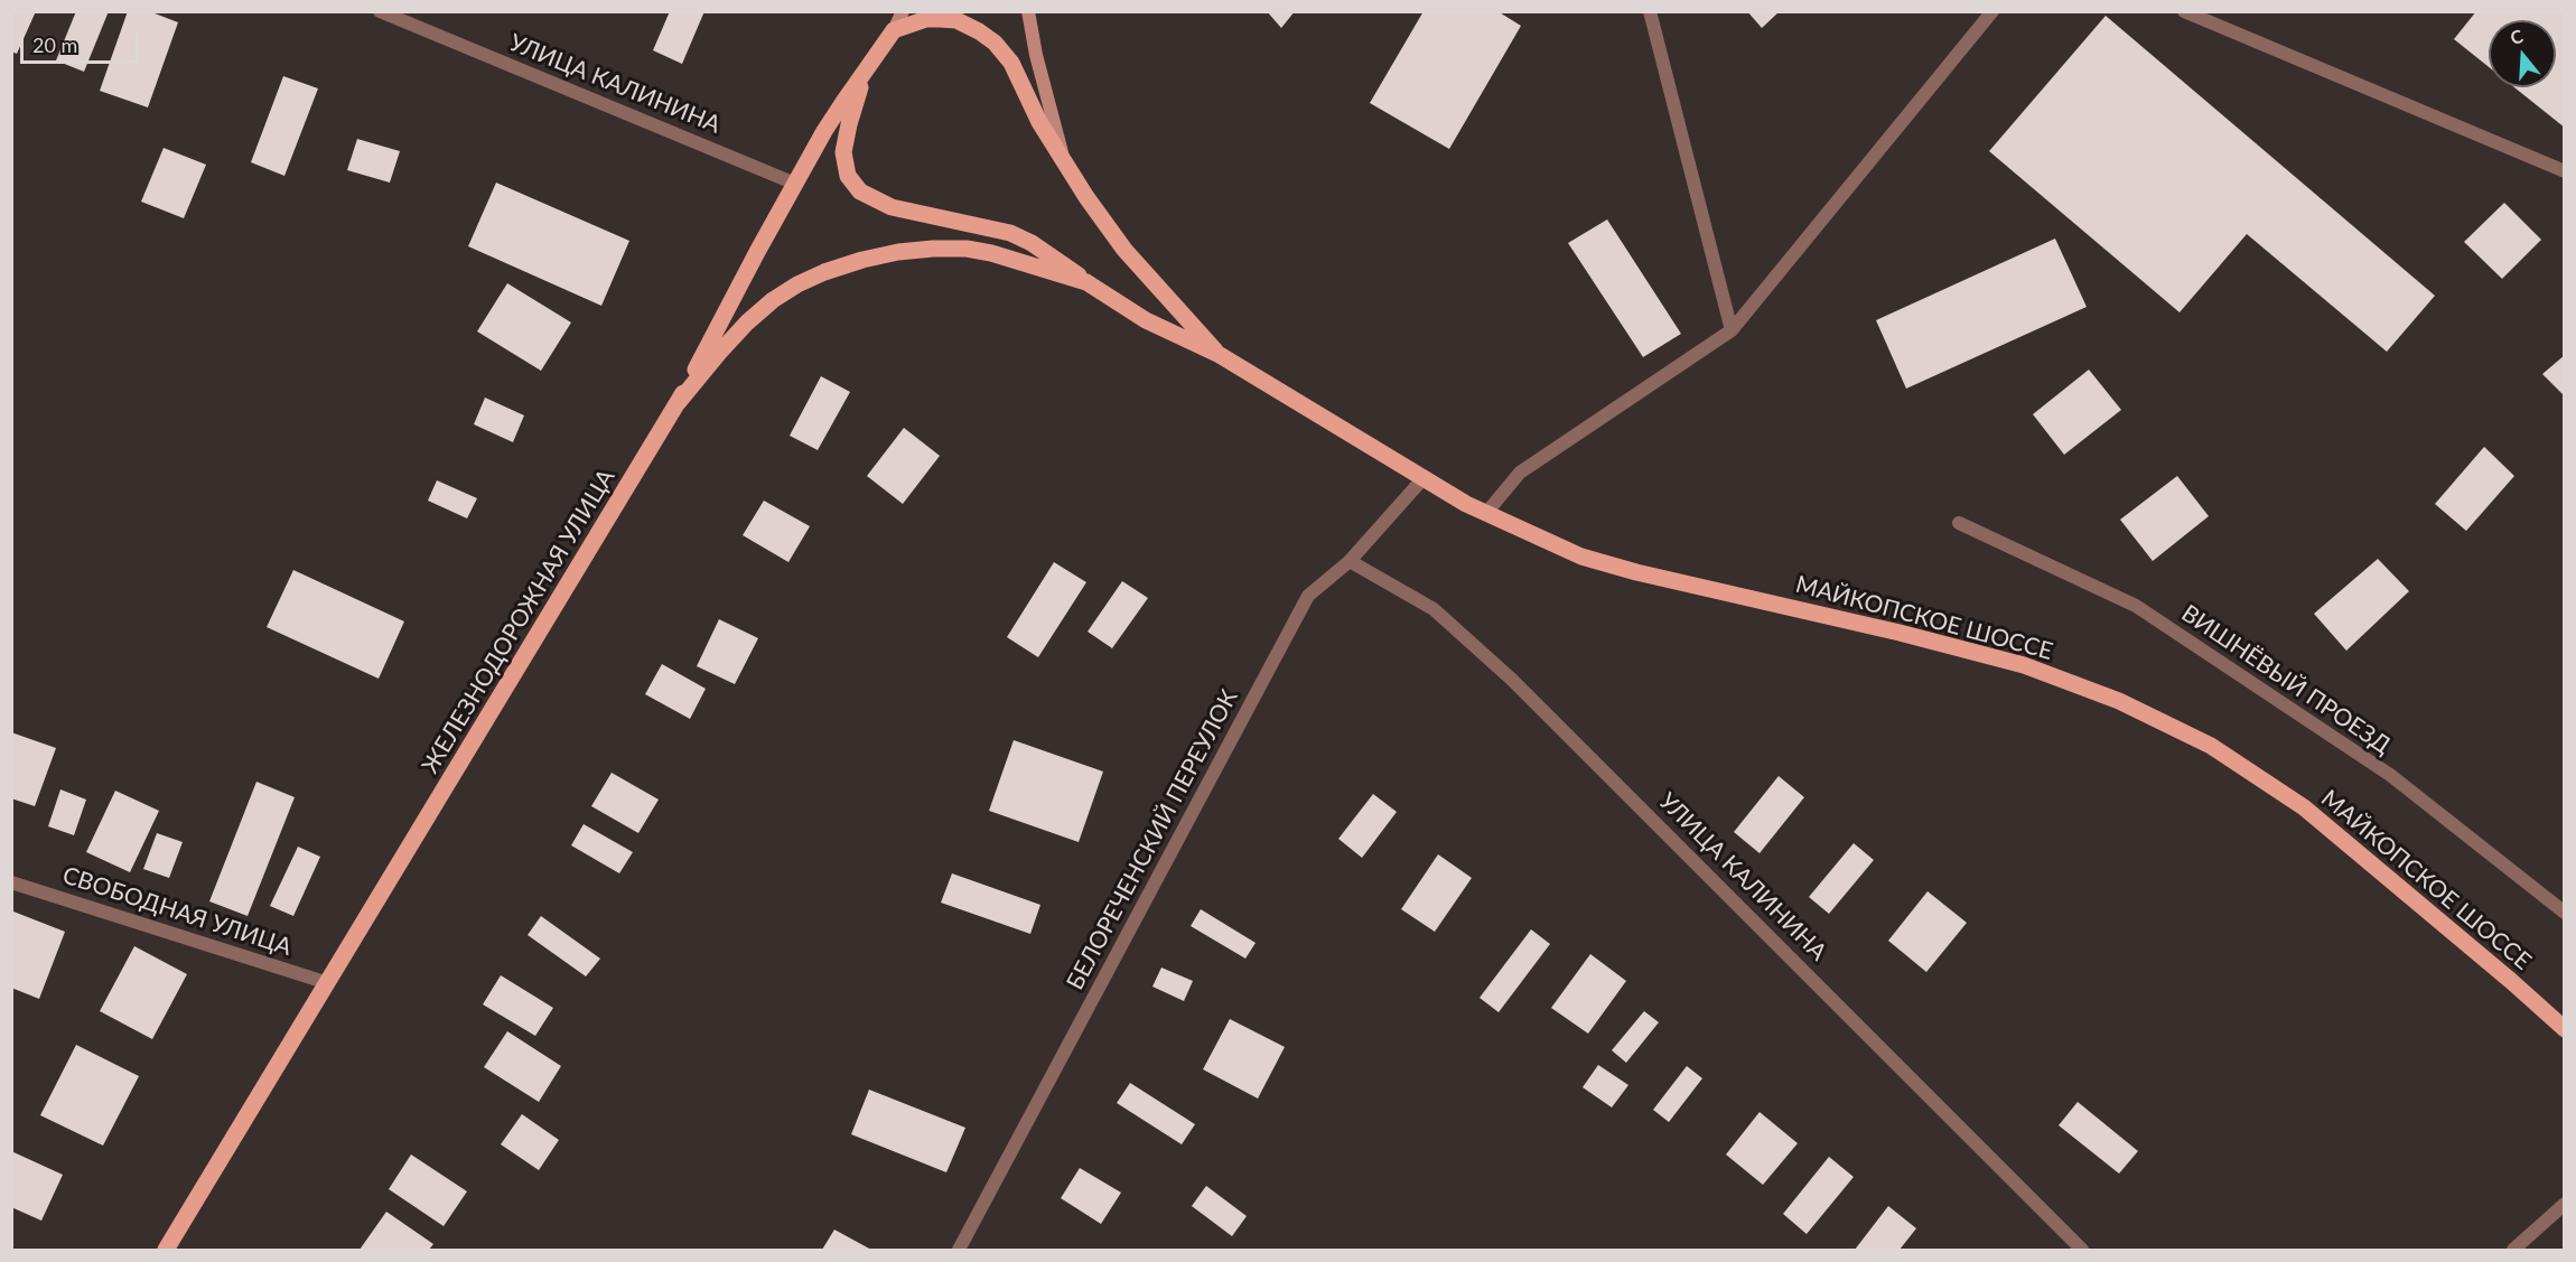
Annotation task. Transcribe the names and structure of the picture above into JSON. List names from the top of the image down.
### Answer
{
  "streets": {
    "main road": ["МАЙКОПСКОЕ ШОССЕ", "ЖЕЛЕЗНОДОРОЖНАЯ УЛИЦА"],
    "street": [
      "УЛИЦА КАЛИНИНА",
      "ВИШНЁВЫЙ ПРОЕЗД",
      "БЕЛОРЕЧЕНСКИЙ ПЕРЕУЛОК",
      "СВОБОДНАЯ УЛИЦА"
    ]
  },
  "crossings": [
    ["УЛИЦА КАЛИНИНА", "ЖЕЛЕЗНОДОРОЖНАЯ УЛИЦА"],
    ["УЛИЦА КАЛИНИНА", "БЕЛОРЕЧЕНСКИЙ ПЕРЕУЛОК"],
    ["МАЙКОПСКОЕ ШОССЕ", "БЕЛОРЕЧЕНСКИЙ ПЕРЕУЛОК"],
    ["ЖЕЛЕЗНОДОРОЖНАЯ УЛИЦА", "СВОБОДНАЯ УЛИЦА"]
  ],
  "scale_bar": "20 m",
  "north": "top"
}
